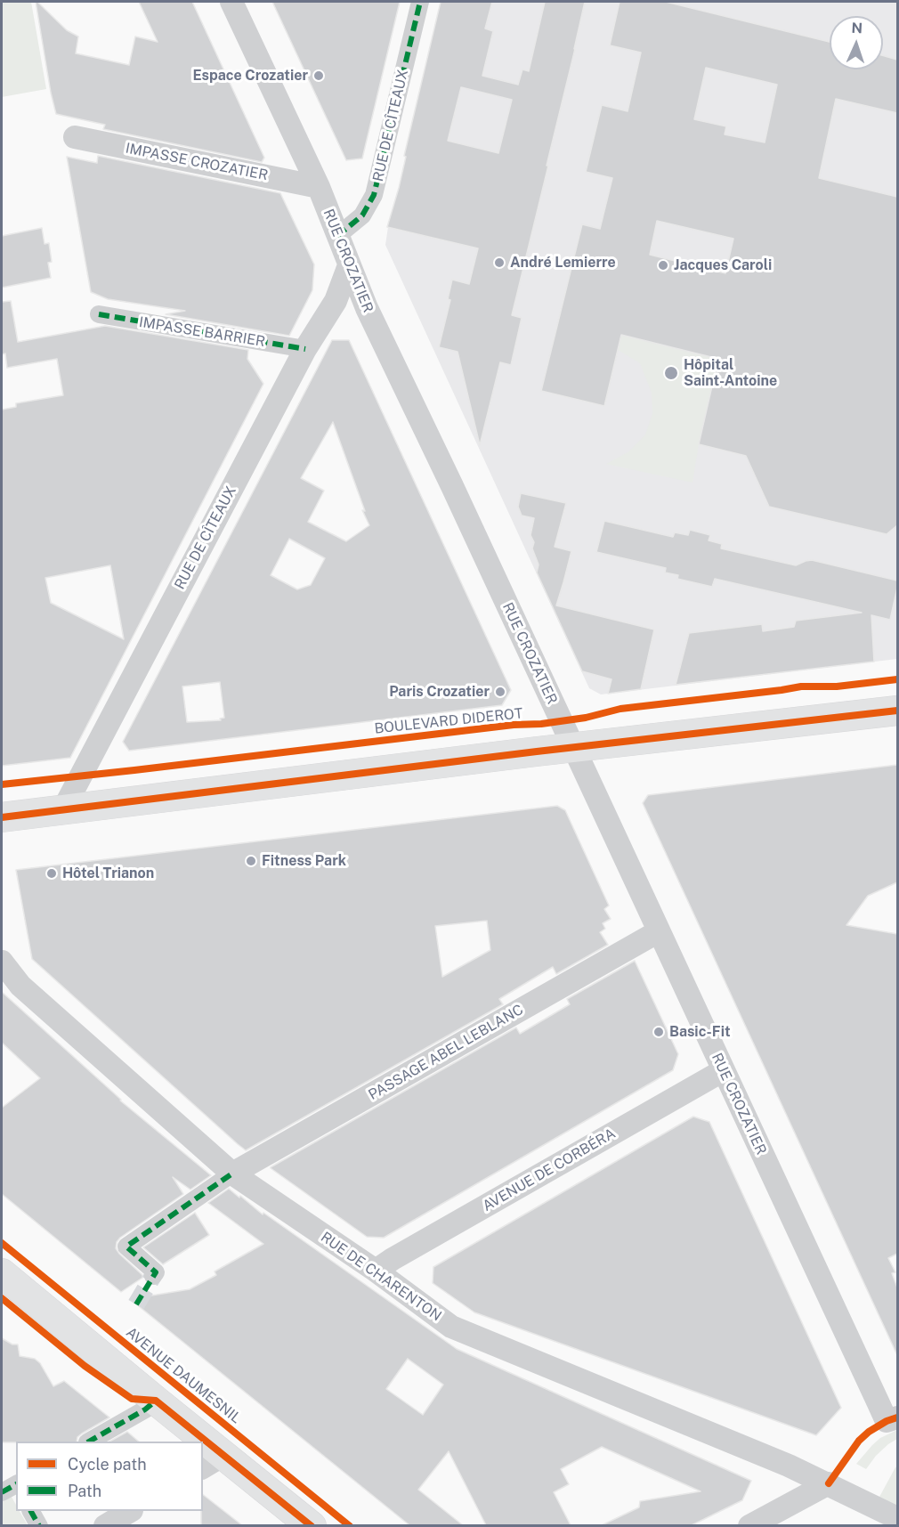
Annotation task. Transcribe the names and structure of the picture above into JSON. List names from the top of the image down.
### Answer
{
  "streets": {
    "street": [
      "RUE DE CÎTEAUX",
      "IMPASSE CROZATIER",
      "RUE CROZATIER",
      "IMPASSE BARRIER",
      "PASSAGE ABEL LEBLANC",
      "AVENUE DE CORBÉRA",
      "RUE DE CHARENTON"
    ],
    "cycle path": ["BOULEVARD DIDEROT", "AVENUE DAUMESNIL"]
  },
  "crossings": [
    ["RUE DE CÎTEAUX", "RUE CROZATIER"],
    ["RUE DE CÎTEAUX", "IMPASSE BARRIER"],
    ["IMPASSE CROZATIER", "RUE CROZATIER"],
    ["RUE CROZATIER", "PASSAGE ABEL LEBLANC"],
    ["RUE CROZATIER", "AVENUE DE CORBÉRA"],
    ["PASSAGE ABEL LEBLANC", "RUE DE CHARENTON"],
    ["AVENUE DE CORBÉRA", "RUE DE CHARENTON"]
  ],
  "places": [
    "Espace Crozatier",
    "André Lemierre",
    "Jacques Caroli",
    "Hôpital Saint-Antoine",
    "Paris Crozatier",
    "Fitness Park",
    "Hôtel Trianon",
    "Basic-Fit"
  ],
  "legend": ["Cycle path", "Path"],
  "north": "top"
}
